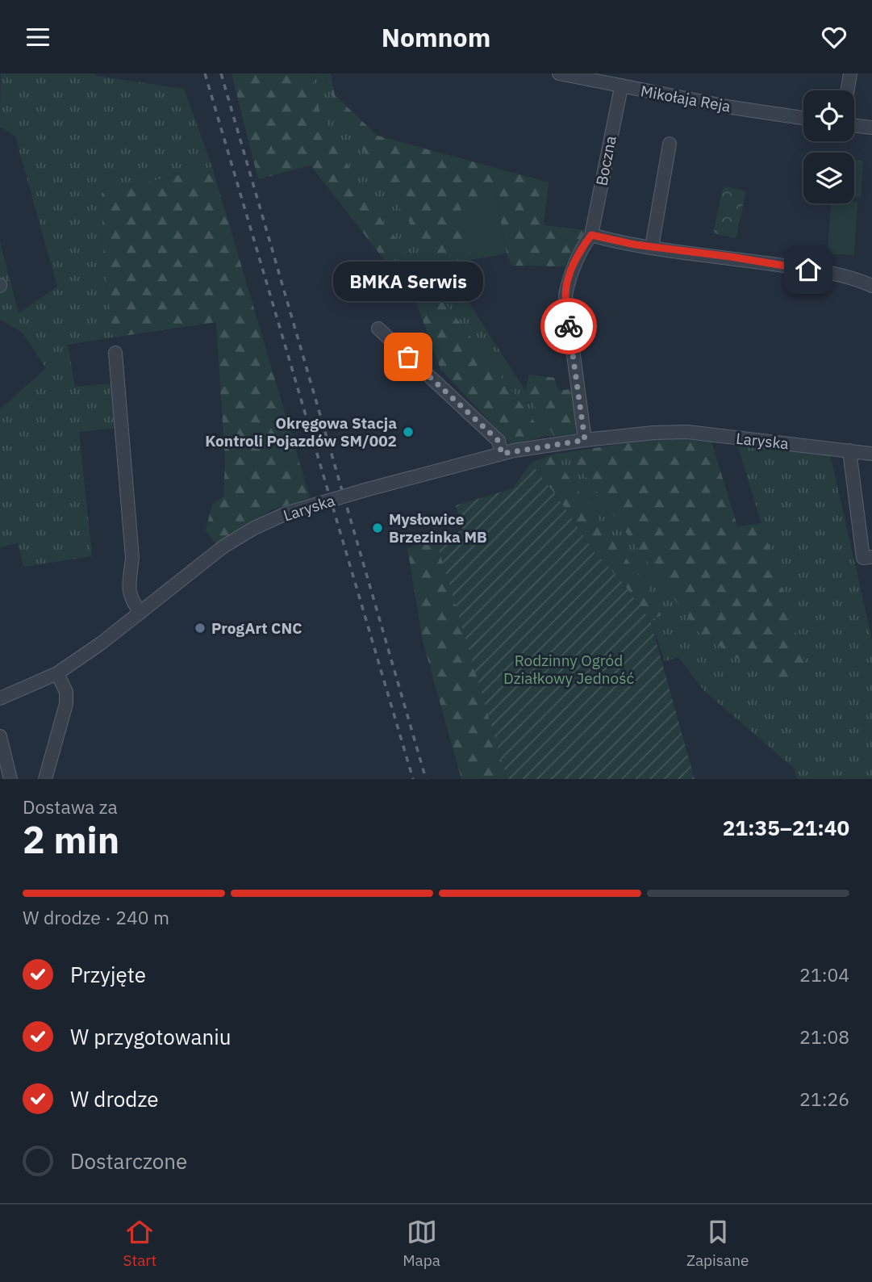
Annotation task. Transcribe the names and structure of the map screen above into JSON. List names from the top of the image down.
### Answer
{
  "streets": {
    "street": ["Mikołaja Reja", "Boczna", "Laryska"]
  },
  "crossings": [
    ["Mikołaja Reja", "Boczna"],
    ["Boczna", "Laryska"]
  ],
  "parks": ["Rodzinny Ogród Działkowy Jedność"],
  "places": [
    "BMKA Serwis",
    "Okręgowa Stacja Kontroli Pojazdów SM/002",
    "Mysłowice Brzezinka MB",
    "ProgArt CNC"
  ],
  "page": {
    "header": "Nomnom",
    "bubble": "BMKA Serwis",
    "heading": ["2 min", "Dostawa za", "21:35–21:40"],
    "bar": "W drodze · 240 m",
    "list": [
      ["Przyjęte", "21:04"],
      ["W przygotowaniu", "21:08"],
      ["W drodze", "21:26"],
      "Dostarczone"
    ],
    "tabs": ["Start", "Mapa", "Zapisane"]
  }
}
